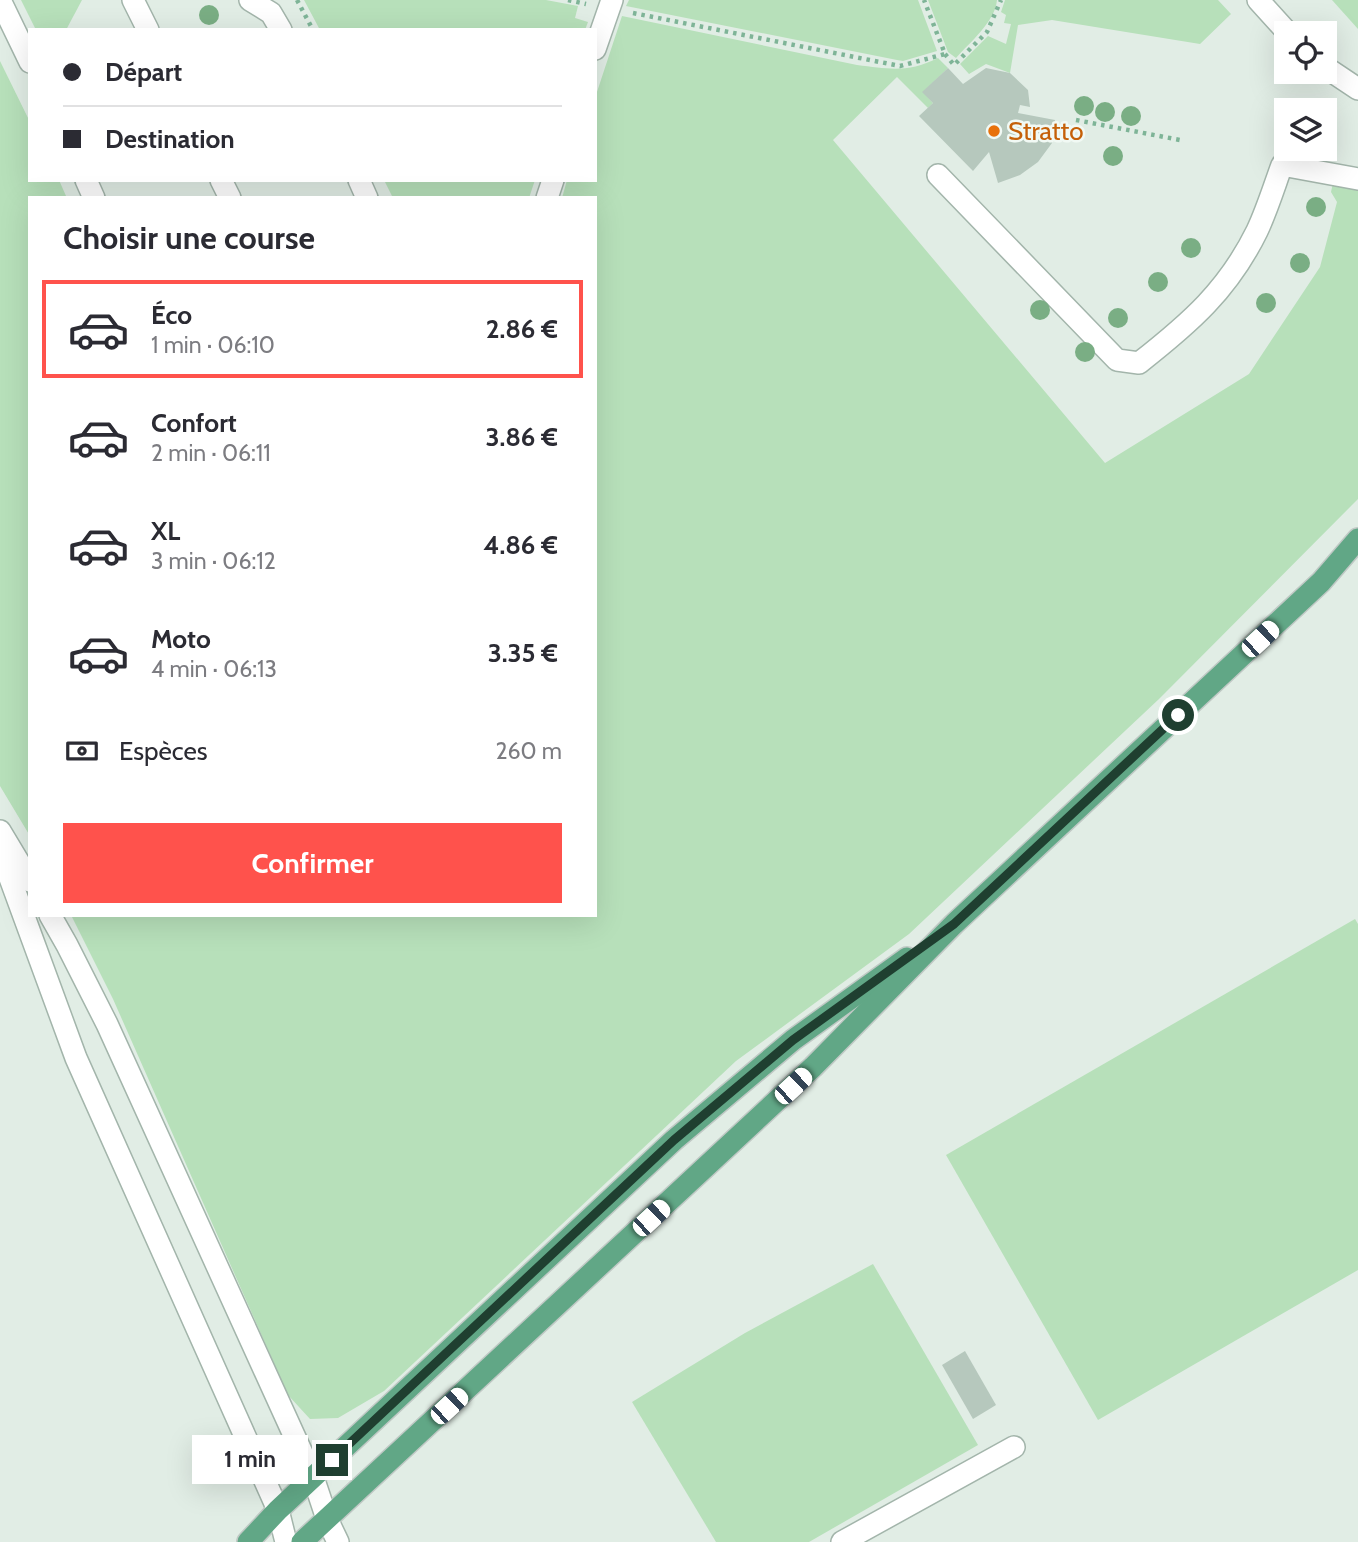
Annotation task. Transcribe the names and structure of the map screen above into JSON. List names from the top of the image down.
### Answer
{
  "places": ["Stratto"],
  "page": {
    "banner": ["Départ", "Destination"],
    "heading": "Choisir une course",
    "list": [
      {
        "name": "Éco",
        "note": "1 min · 06:10",
        "value": "2.86 €"
      },
      {
        "name": "Confort",
        "note": "2 min · 06:11",
        "value": "3.86 €"
      },
      {
        "name": "XL",
        "note": "3 min · 06:12",
        "value": "4.86 €"
      },
      {
        "name": "Moto",
        "note": "4 min · 06:13",
        "value": "3.35 €"
      }
    ],
    "pay": ["Espèces", "260 m"],
    "buttons": "Confirmer",
    "bubble": "1 min"
  }
}
